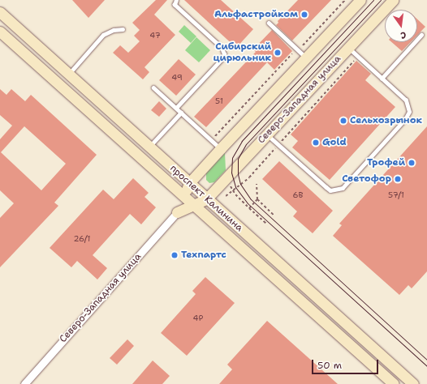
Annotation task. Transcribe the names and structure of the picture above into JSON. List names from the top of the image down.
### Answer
{
  "streets": {
    "main road": ["Северо-Западная улица", "проспект Калинина"]
  },
  "crossings": [
    ["Северо-Западная улица", "проспект Калинина"]
  ],
  "places": [
    "Альфастройком",
    "Сибирский цирюльник",
    "Сельхозрынок",
    "Gold",
    "Трофей",
    "Светофор",
    "Техпартс"
  ],
  "house_numbers": [
    "47",
    "49",
    "51",
    "6В",
    "57/1",
    "26/1",
    "4Р"
  ],
  "scale_bar": "50 m",
  "north": "bottom"
}
